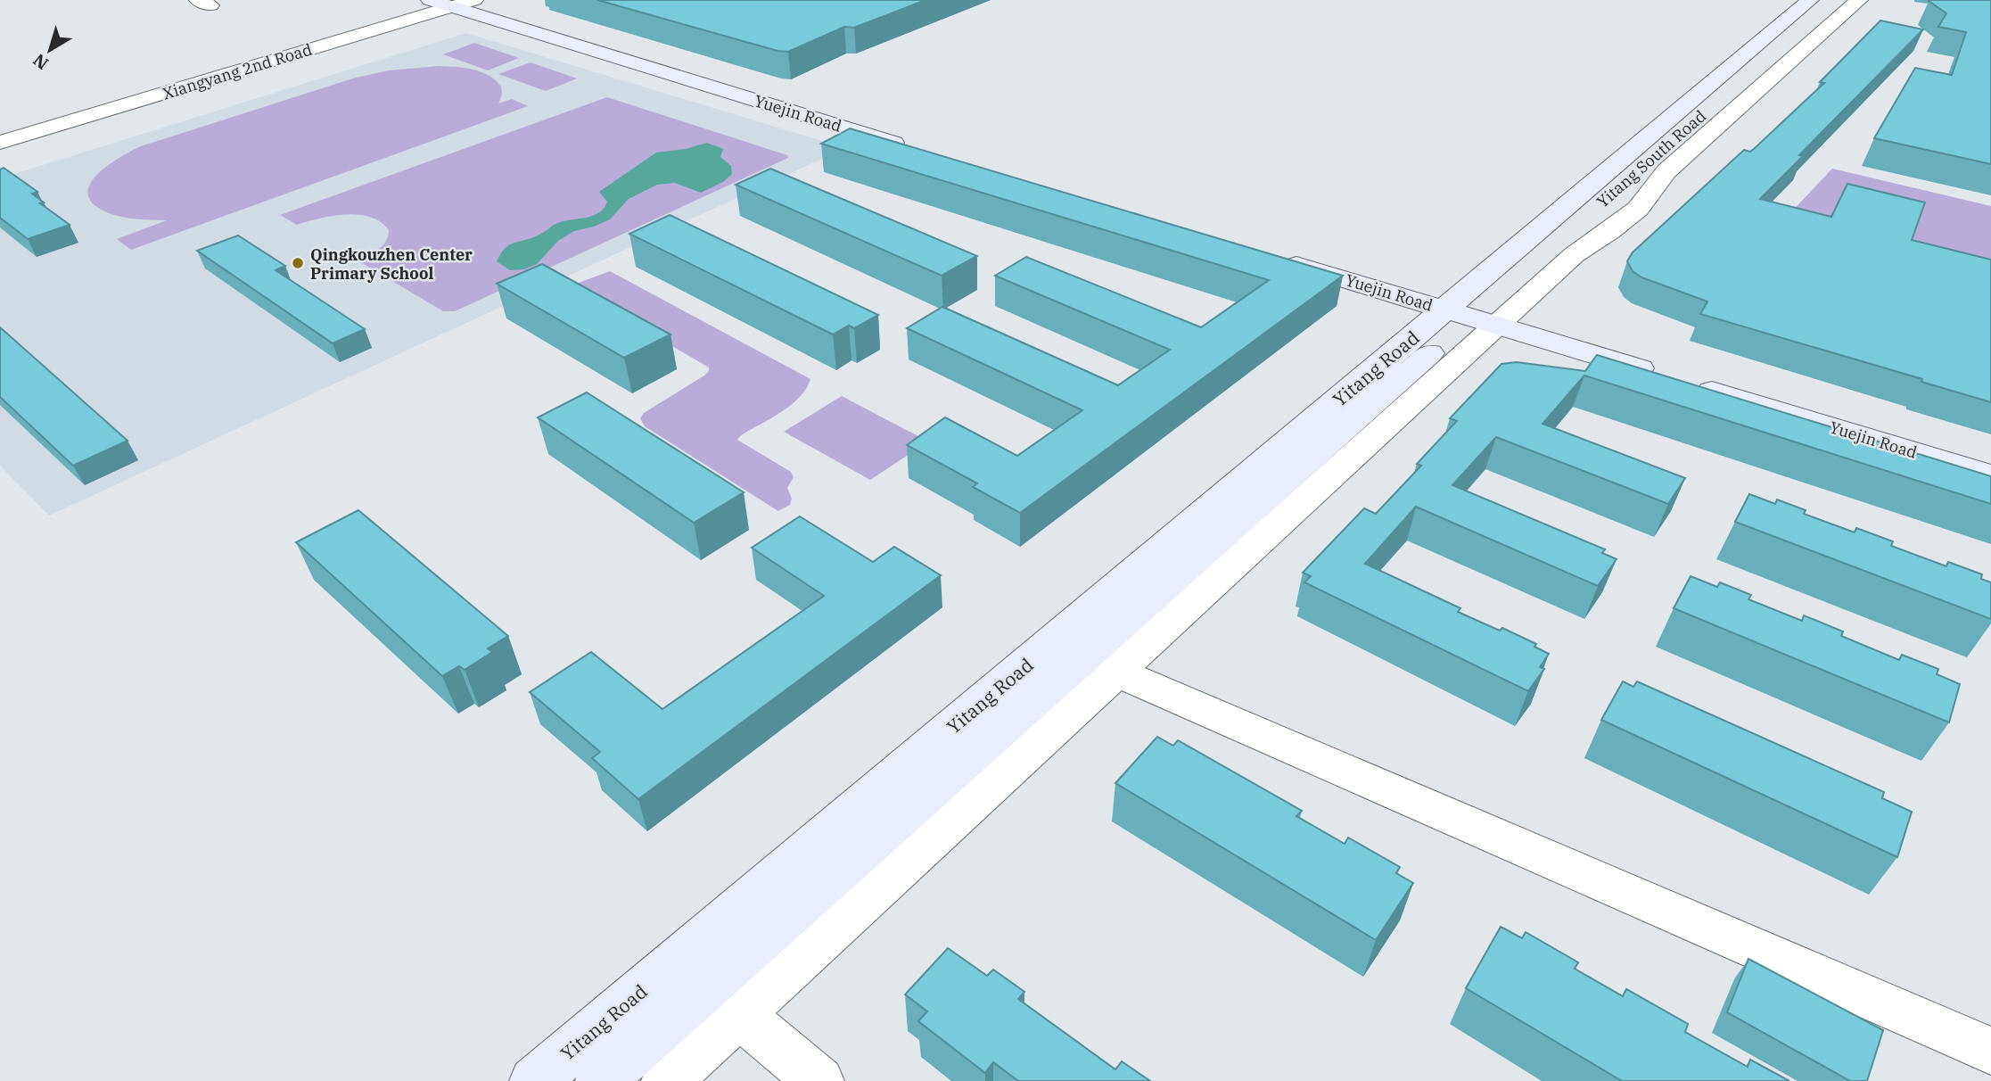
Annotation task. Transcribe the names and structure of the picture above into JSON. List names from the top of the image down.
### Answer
{
  "streets": {
    "main road": ["Yuejin Road", "Yitang South Road", "Yitang Road"],
    "street": ["Xiangyang 2nd Road"]
  },
  "crossings": [
    ["Xiangyang 2nd Road", "Yuejin Road"],
    ["Yuejin Road", "Yitang South Road"],
    ["Yuejin Road", "Yitang Road"],
    ["Yitang South Road", "Yitang Road"]
  ],
  "places": ["Qingkouzhen Center Primary School"],
  "north": "bottom left"
}
